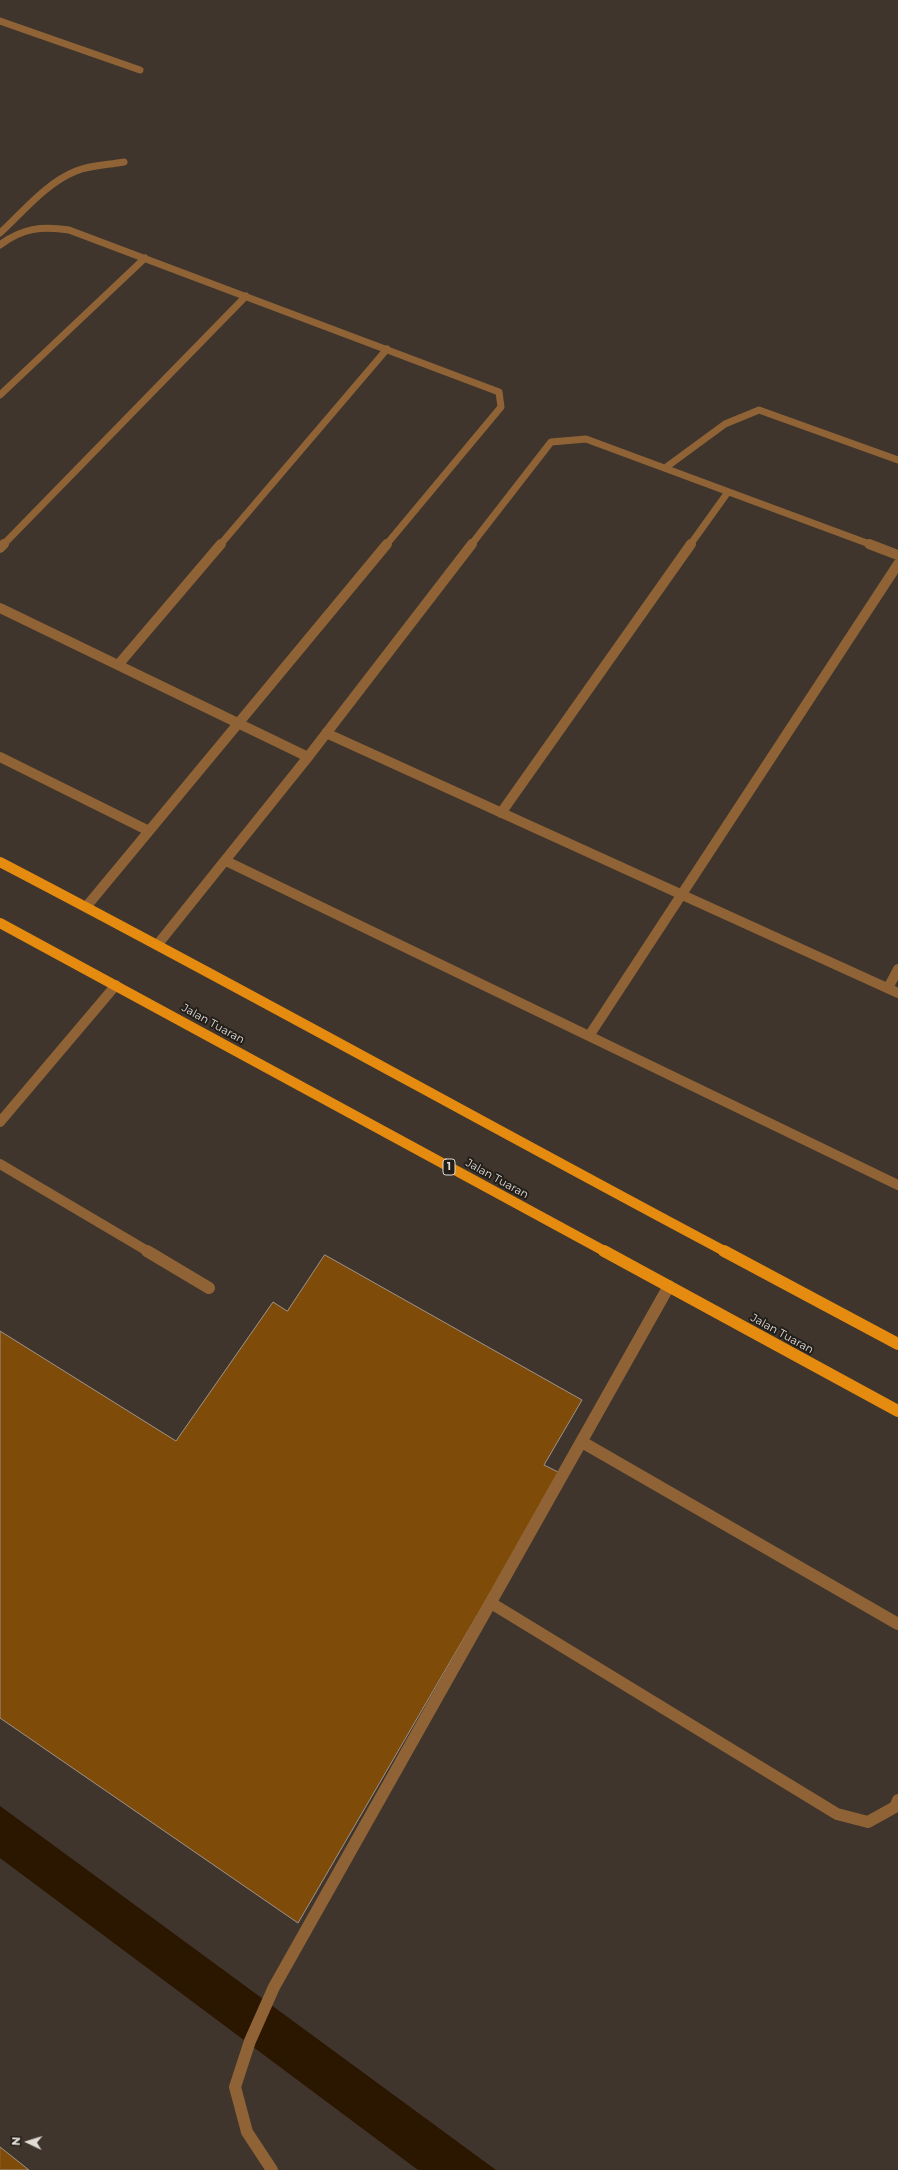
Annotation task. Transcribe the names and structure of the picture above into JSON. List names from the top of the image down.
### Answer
{
  "streets": {
    "main road": ["Jalan Tuaran", "1"]
  },
  "north": "left"
}
